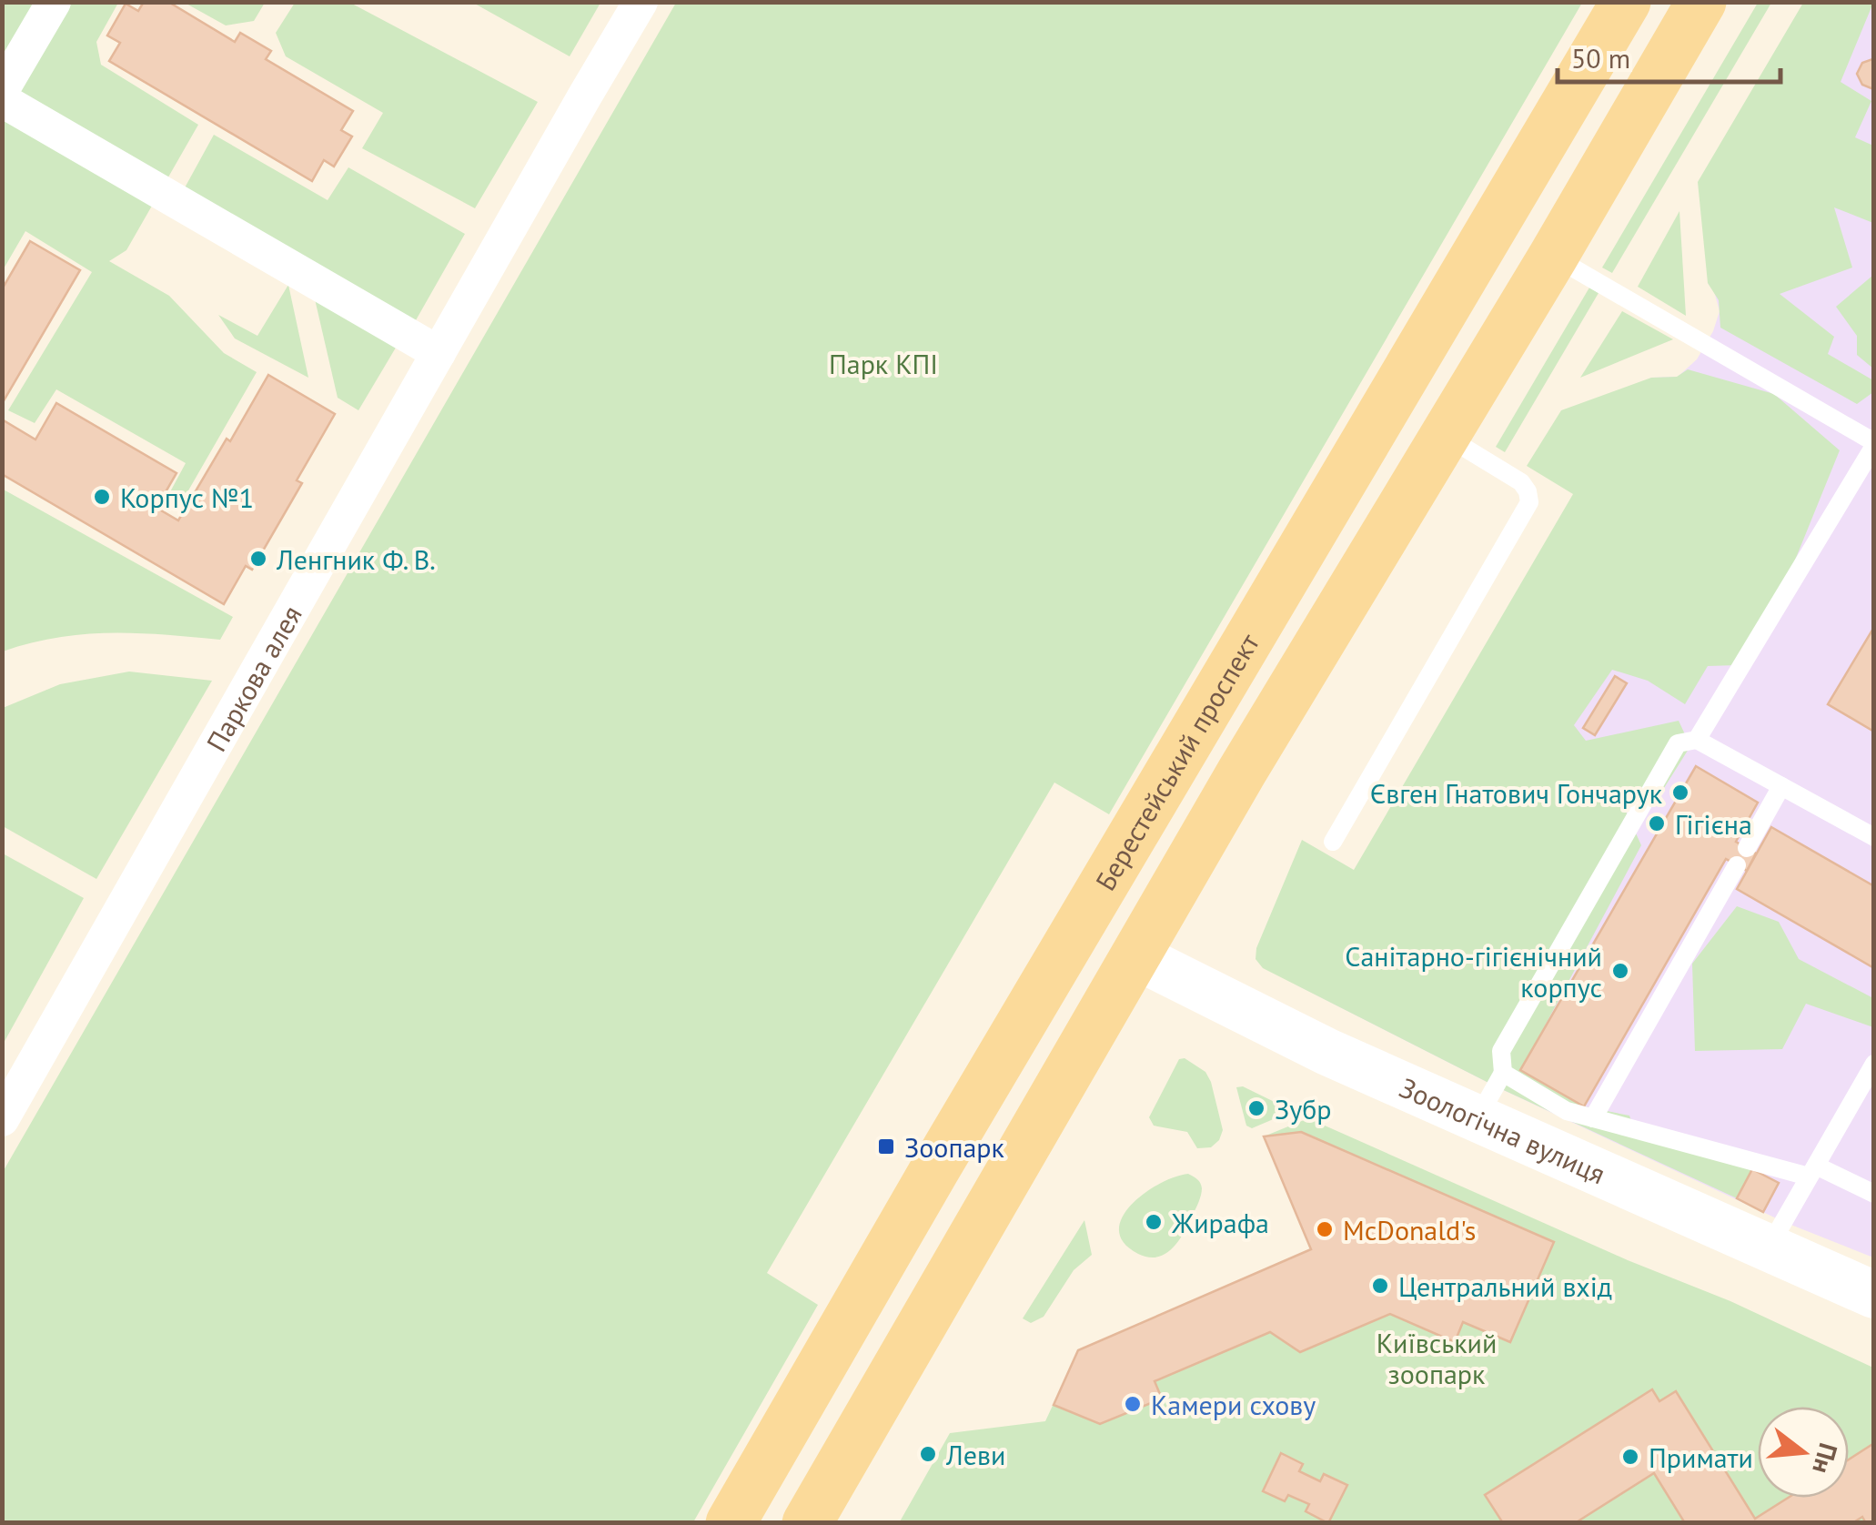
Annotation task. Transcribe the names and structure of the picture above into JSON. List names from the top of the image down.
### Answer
{
  "streets": {
    "main road": ["Берестейський проспект"],
    "street": ["Паркова алея", "Зоологічна вулиця"]
  },
  "parks": ["Парк КПІ", "Київський зоопарк"],
  "places": {
    "other": [
      "Корпус №1",
      "Ленгник Ф. В.",
      "Євген Гнатович Гончарук",
      "Гігієна",
      "Санітарно-гігієнічний корпус",
      "Зубр",
      "Жирафа",
      "McDonald's",
      "Центральний вхід",
      "Камери схову",
      "Леви",
      "Примати"
    ],
    "transit": ["Зоопарк"]
  },
  "scale_bar": "50 m",
  "north": "right"
}
